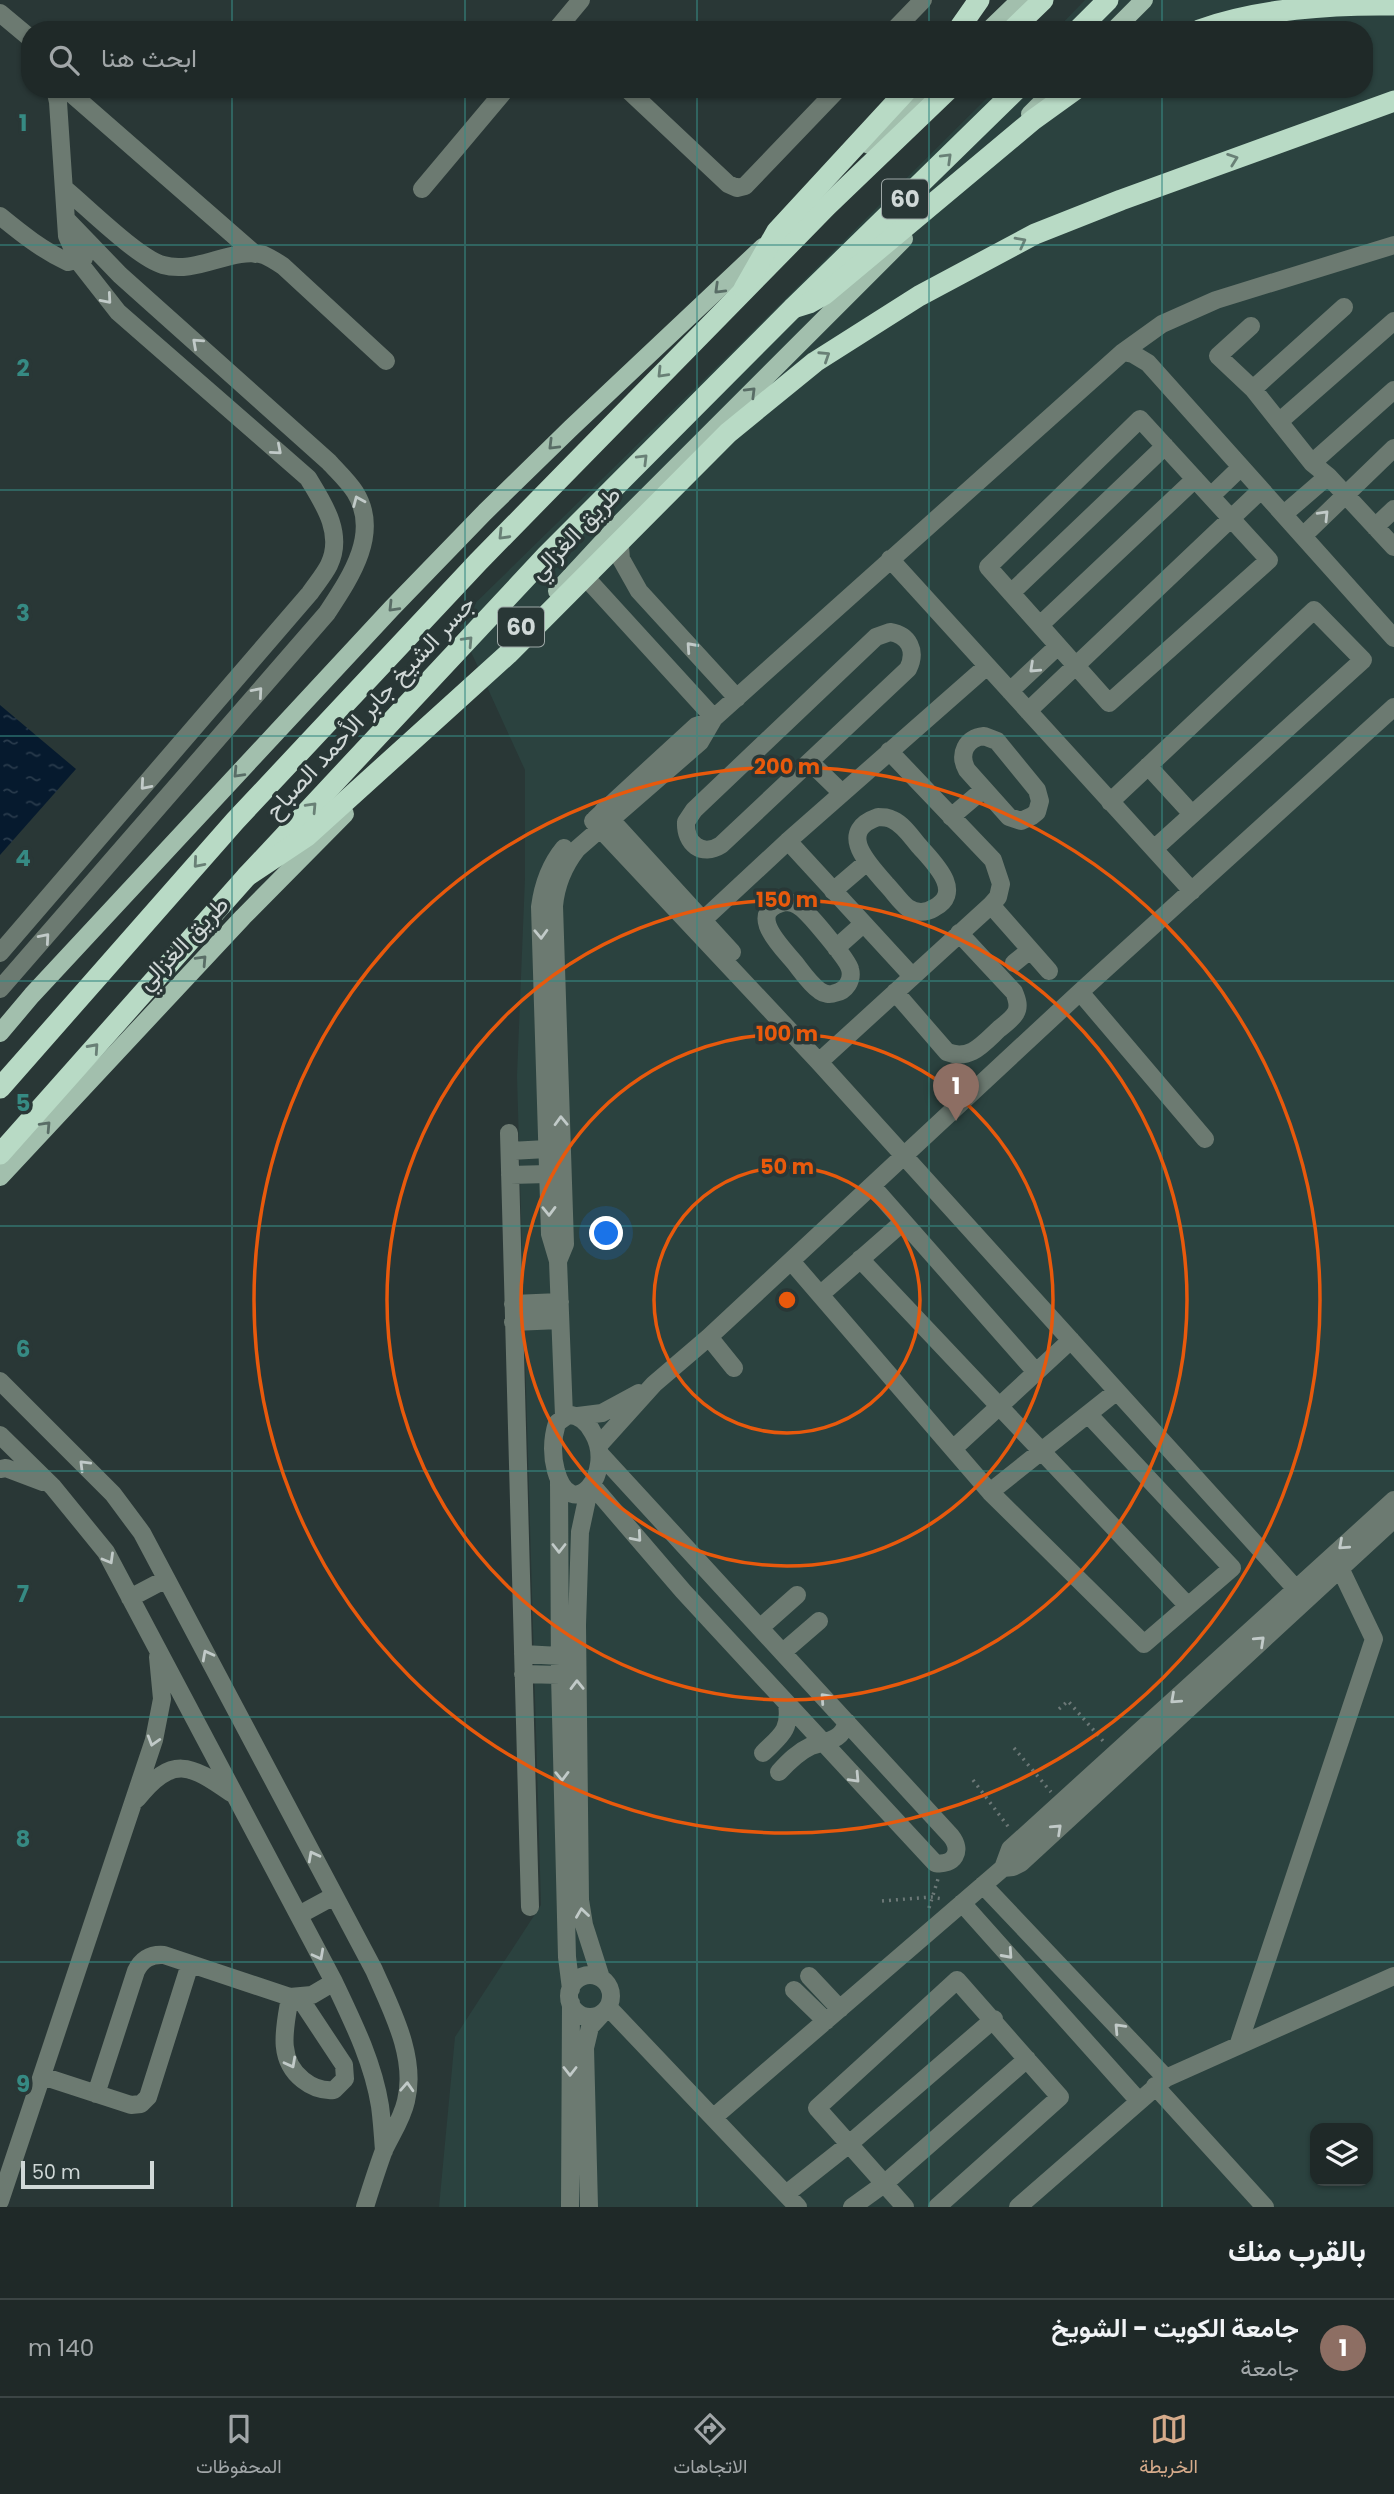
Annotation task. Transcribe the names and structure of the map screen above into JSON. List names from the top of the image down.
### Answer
{
  "streets": {
    "highway": ["60", "جسر الشيخ جابر الأحمد الصباح"],
    "main road": ["طريق الغزالي"]
  },
  "crossings": [
    ["60", "جسر الشيخ جابر الأحمد الصباح"]
  ],
  "scale_bar": "50 m",
  "page": {
    "search": "ابحث هنا",
    "pins": "1",
    "scale": "50 m",
    "heading": "بالقرب منك",
    "list": [
      {
        "mark": "1",
        "name": "جامعة الكويت - الشويخ",
        "note": "جامعة",
        "value": "140 m"
      }
    ],
    "nav": ["الخريطة", "الاتجاهات", "المحفوظات"]
  },
  "grid": {
    "rows": [
      "1",
      "2",
      "3",
      "4",
      "5",
      "6",
      "7",
      "8",
      "9"
    ]
  },
  "rings": [
    "200 m",
    "150 m",
    "100 m",
    "50 m"
  ]
}
